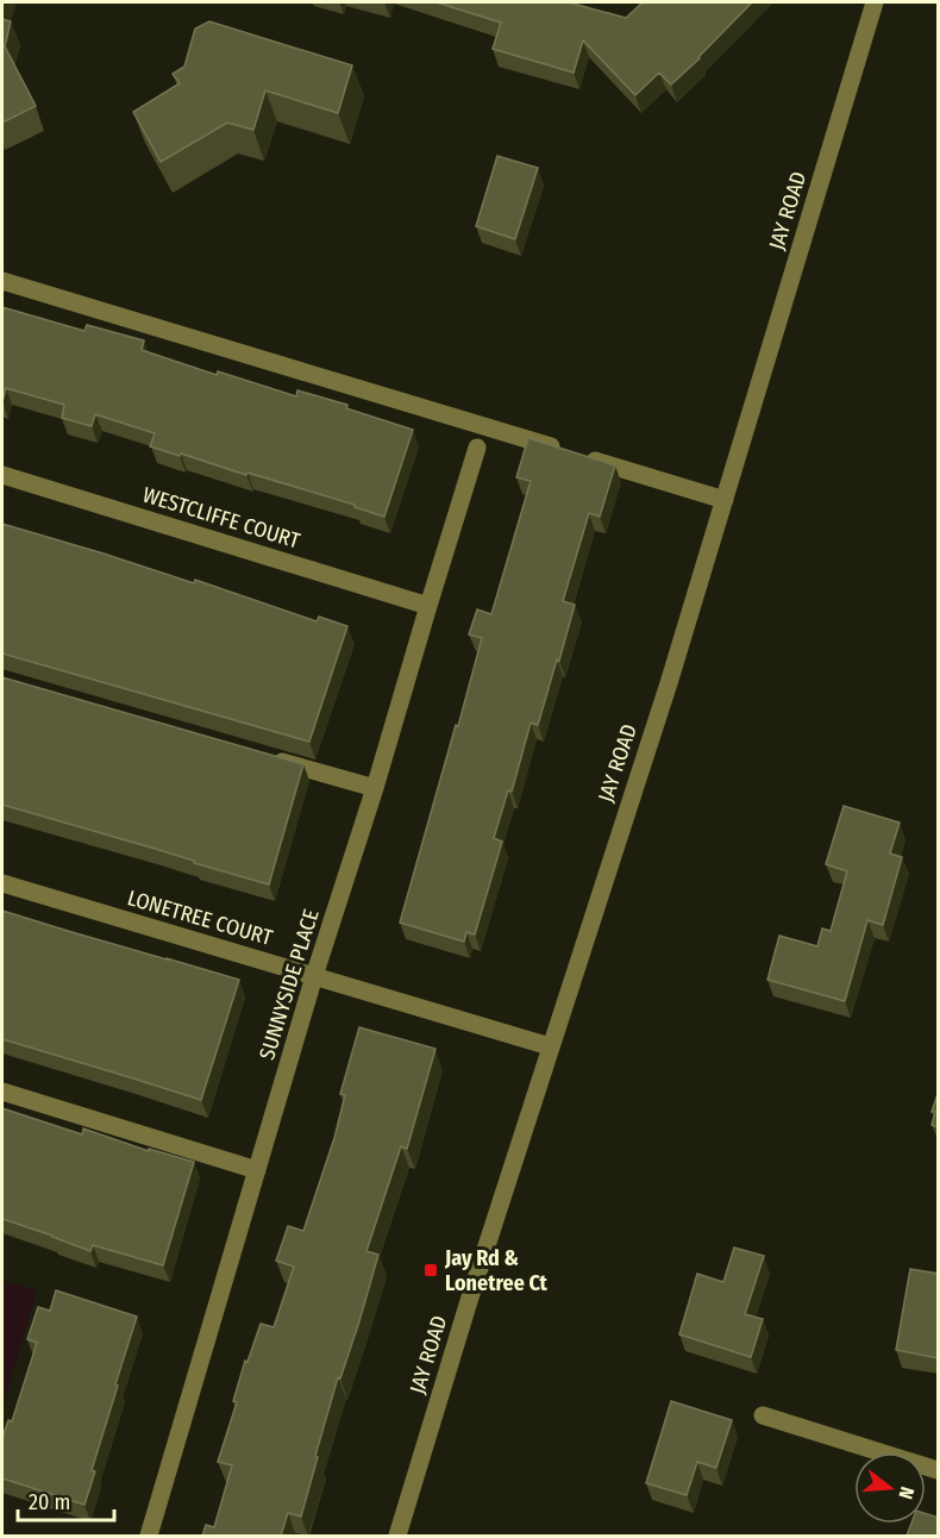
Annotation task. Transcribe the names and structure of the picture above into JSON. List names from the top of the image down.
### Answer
{
  "streets": {
    "street": [
      "JAY ROAD",
      "WESTCLIFFE COURT",
      "LONETREE COURT",
      "SUNNYSIDE PLACE"
    ]
  },
  "crossings": [
    ["JAY ROAD", "LONETREE COURT"],
    ["WESTCLIFFE COURT", "SUNNYSIDE PLACE"],
    ["LONETREE COURT", "SUNNYSIDE PLACE"]
  ],
  "places": {
    "transit": ["Jay Rd & Lonetree Ct"]
  },
  "scale_bar": "20 m",
  "north": "right"
}
